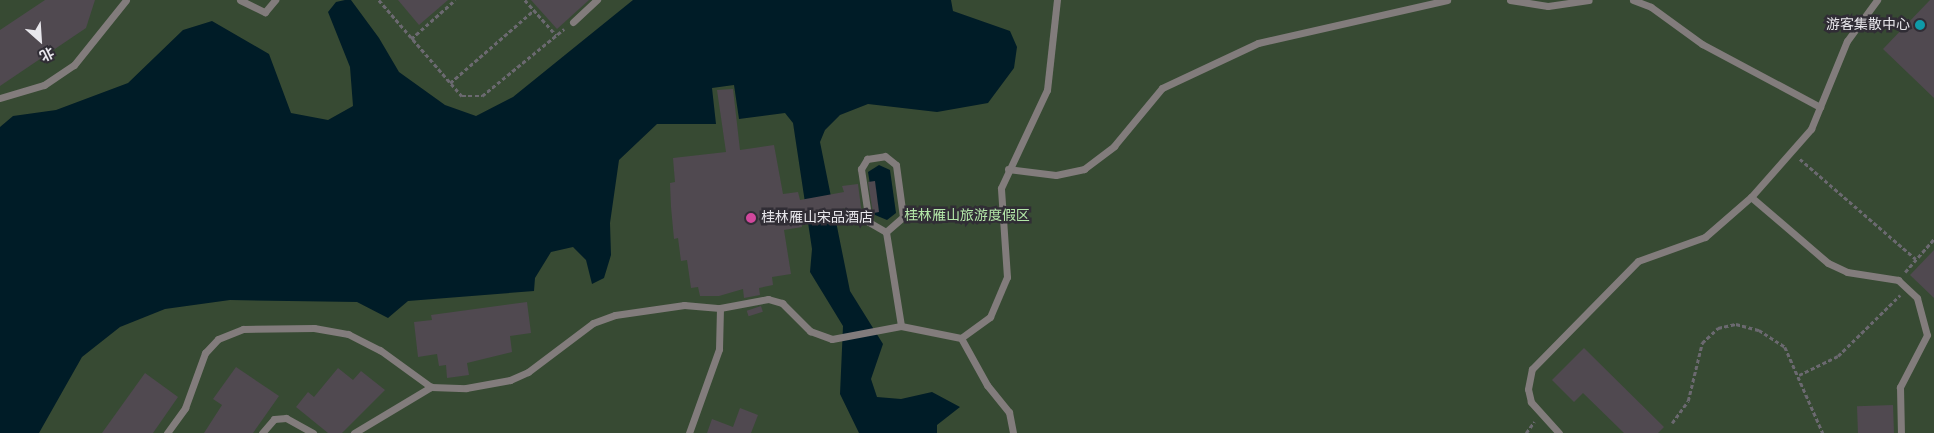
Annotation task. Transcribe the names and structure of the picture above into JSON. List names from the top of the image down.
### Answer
{
  "parks": ["桂林雁山旅游度假区"],
  "places": ["游客集散中心", "桂林雁山宋品酒店"],
  "north": "bottom right"
}
